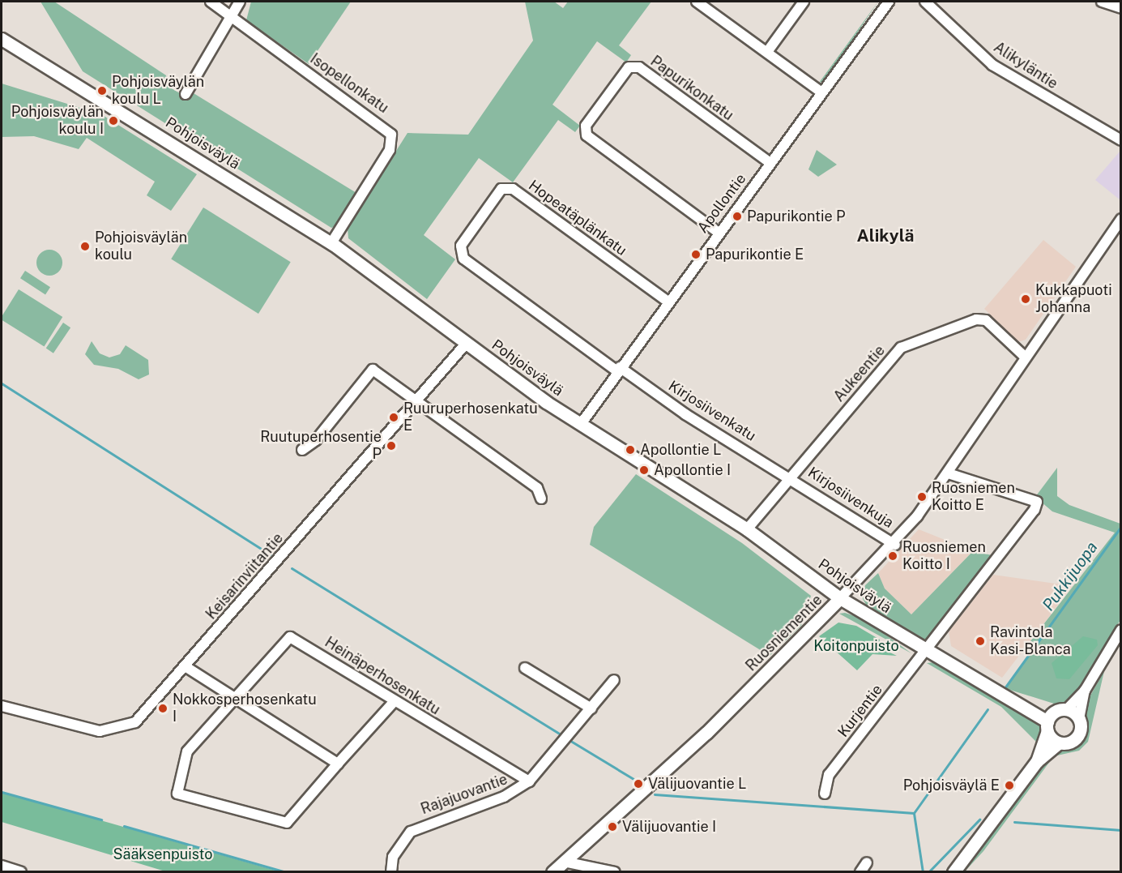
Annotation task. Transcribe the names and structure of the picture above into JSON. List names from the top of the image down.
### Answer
{
  "streets": {
    "main road": ["Pohjoisväylä", "Ruosniementie"],
    "street": [
      "Alikyläntie",
      "Isopellonkatu",
      "Papurikonkatu",
      "Apollontie",
      "Hopeatäplänkatu",
      "Aukeentie",
      "Kirjosiivenkatu",
      "Kirjosiivenkuja",
      "Keisarinviitantie",
      "Heinäperhosenkatu",
      "Kurjentie",
      "Rajajuovantie"
    ]
  },
  "crossings": [
    ["Isopellonkatu", "Pohjoisväylä"],
    ["Papurikonkatu", "Apollontie"],
    ["Pohjoisväylä", "Apollontie"],
    ["Pohjoisväylä", "Aukeentie"],
    ["Pohjoisväylä", "Keisarinviitantie"],
    ["Pohjoisväylä", "Ruosniementie"],
    ["Pohjoisväylä", "Kurjentie"],
    ["Apollontie", "Hopeatäplänkatu"],
    ["Apollontie", "Kirjosiivenkatu"],
    ["Hopeatäplänkatu", "Kirjosiivenkatu"],
    ["Aukeentie", "Kirjosiivenkatu"],
    ["Aukeentie", "Kirjosiivenkuja"],
    ["Aukeentie", "Ruosniementie"],
    ["Kirjosiivenkatu", "Kirjosiivenkuja"],
    ["Kirjosiivenkuja", "Ruosniementie"],
    ["Ruosniementie", "Kurjentie"],
    ["Heinäperhosenkatu", "Rajajuovantie"]
  ],
  "districts": ["Alikylä"],
  "water": ["Pukkijuopa"],
  "parks": ["Koitonpuisto", "Sääksenpuisto"],
  "places": [
    "Pohjoisväylän koulu L",
    "Pohjoisväylän koulu I",
    "Papurikontie P",
    "Pohjoisväylän koulu",
    "Papurikontie E",
    "Kukkapuoti Johanna",
    "Ruuruperhosenkatu E",
    "Ruutuperhosentie P",
    "Apollontie L",
    "Apollontie I",
    "Ruosniemen Koitto E",
    "Ruosniemen Koitto I",
    "Ravintola Kasi-Blanca",
    "Nokkosperhosenkatu I",
    "Välijuovantie L",
    "Pohjoisväylä E",
    "Välijuovantie I"
  ]
}
